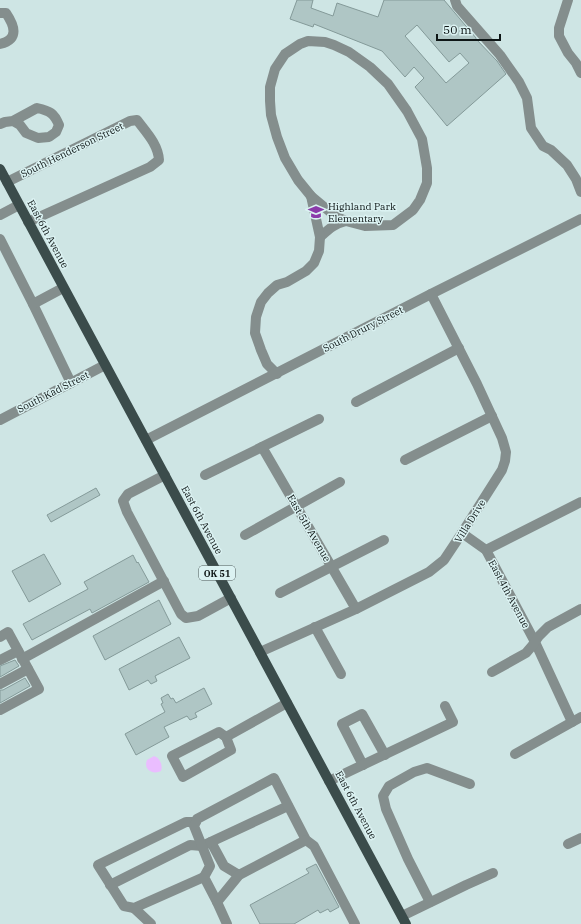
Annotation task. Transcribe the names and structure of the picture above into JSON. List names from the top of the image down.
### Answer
{
  "streets": {
    "main road": ["East 6th Avenue", "OK 51"],
    "street": [
      "South Henderson Street",
      "South Drury Street",
      "South Kad Street",
      "Villa Drive",
      "East 5th Avenue",
      "East 4th Avenue"
    ]
  },
  "crossings": [
    ["South Henderson Street", "East 6th Avenue"],
    ["East 6th Avenue", "South Drury Street"],
    ["East 6th Avenue", "South Kad Street"],
    ["East 6th Avenue", "Villa Drive"],
    ["South Drury Street", "Villa Drive"],
    ["Villa Drive", "East 5th Avenue"],
    ["Villa Drive", "East 4th Avenue"]
  ],
  "places": {
    "school or university": ["Highland Park Elementary"]
  },
  "scale_bar": "50 m"
}
